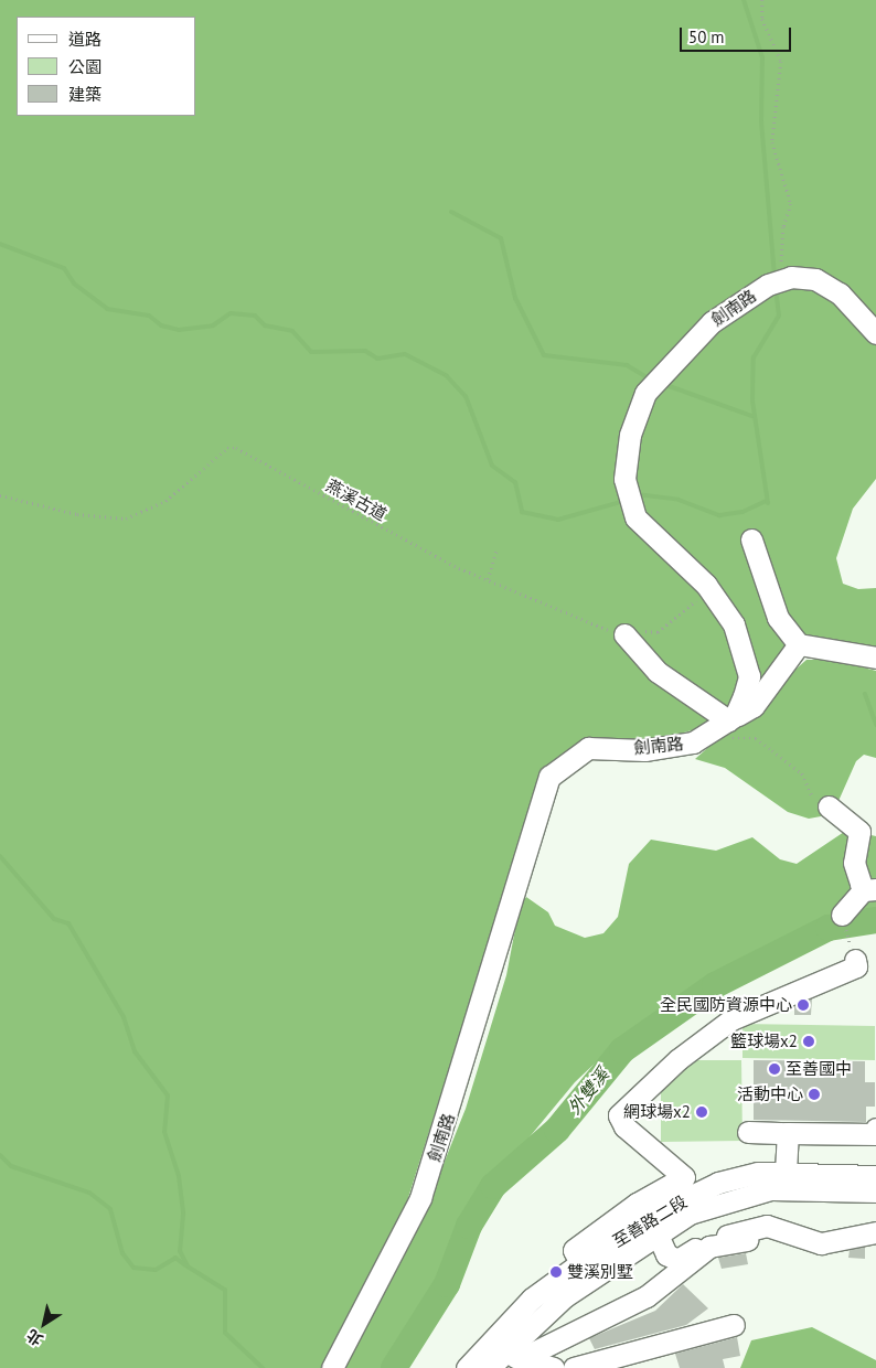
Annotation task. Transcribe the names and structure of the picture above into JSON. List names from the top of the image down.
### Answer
{
  "streets": {
    "street": ["劍南路", "至善路二段"],
    "path": ["燕溪古道"]
  },
  "water": ["外雙溪"],
  "places": [
    "全民國防資源中心",
    "籃球場x2",
    "至善國中",
    "活動中心",
    "網球場x2",
    "雙溪別墅"
  ],
  "legend": ["道路", "公園", "建築"],
  "scale_bar": "50 m",
  "north": "bottom left"
}
